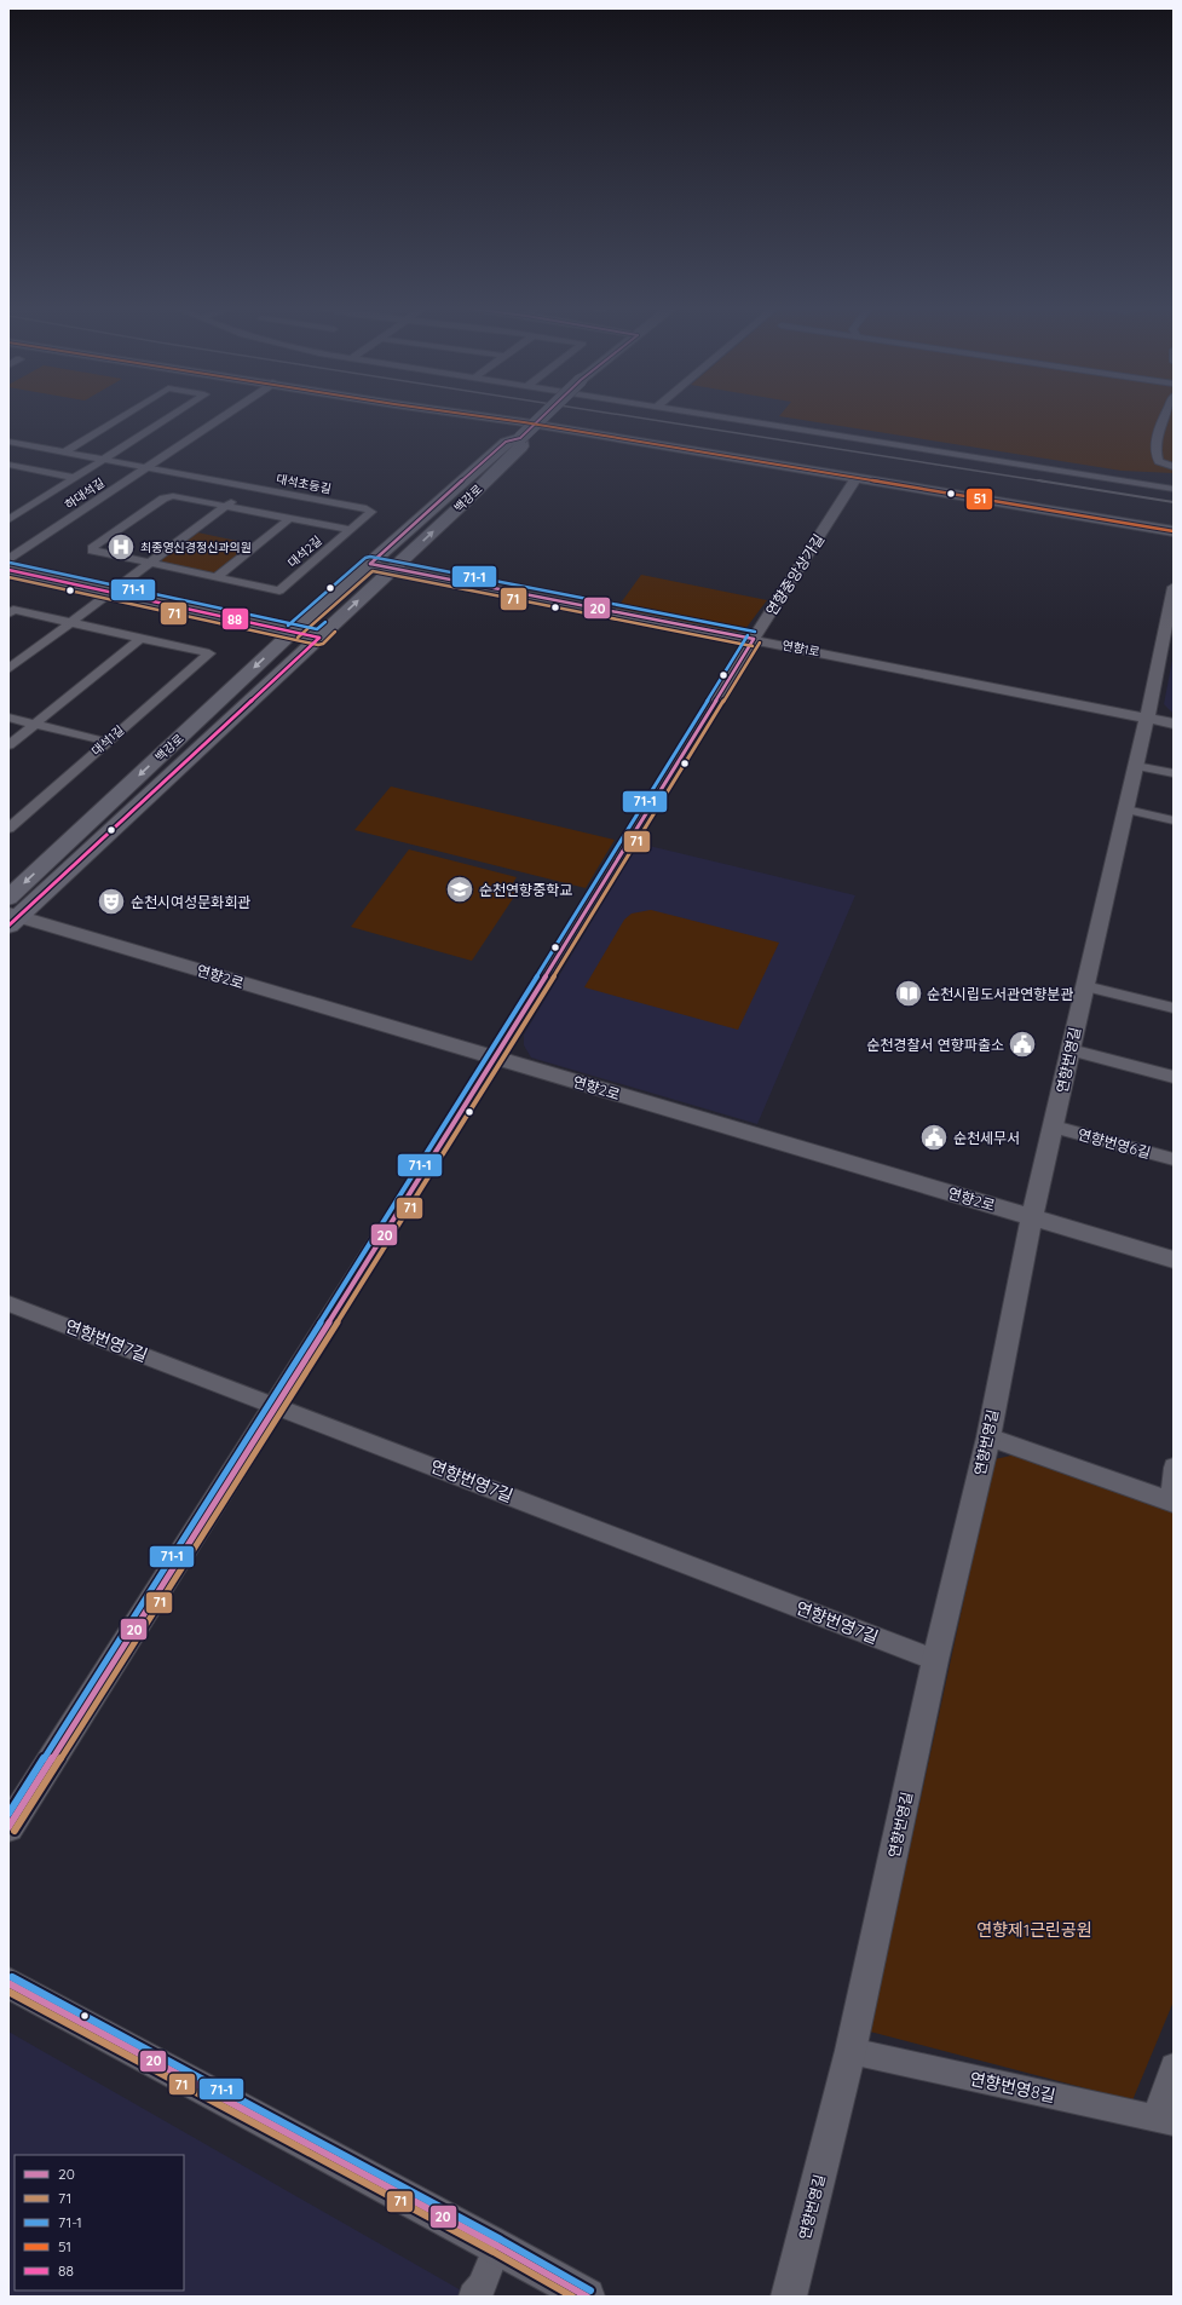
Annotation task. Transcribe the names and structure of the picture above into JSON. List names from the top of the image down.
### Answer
{
  "streets": {
    "main road": ["백강로"],
    "street": [
      "대석초등길",
      "하대석길",
      "대석2길",
      "연향중앙상가길",
      "연향1로",
      "대석1길",
      "연향2로",
      "연향번영길",
      "연향번영6길",
      "연향번영7길",
      "연향번영8길"
    ]
  },
  "crossings": [
    ["대석초등길", "하대석길"],
    ["대석초등길", "대석2길"],
    ["백강로", "연향1로"],
    ["백강로", "연향2로"],
    ["연향중앙상가길", "연향1로"],
    ["연향중앙상가길", "연향2로"],
    ["연향중앙상가길", "연향번영7길"],
    ["연향1로", "연향번영길"],
    ["연향2로", "연향번영길"],
    ["연향번영길", "연향번영6길"],
    ["연향번영길", "연향번영7길"],
    ["연향번영길", "연향번영8길"]
  ],
  "parks": ["연향제1근린공원"],
  "places": {
    "hospital": ["최종영신경정신과의원"],
    "school or university": ["순천연향중학교"],
    "theatre": ["순천시여성문화회관"],
    "library": ["순천시립도서관연향분관"],
    "public building": ["순천경찰서 연향파출소", "순천세무서"]
  },
  "lines": [
    "transit line 20",
    "transit line 51",
    "transit line 71-1",
    "transit line 88",
    "transit line 71"
  ],
  "legend": [
    "20",
    "71",
    "71-1",
    "51",
    "88"
  ]
}
